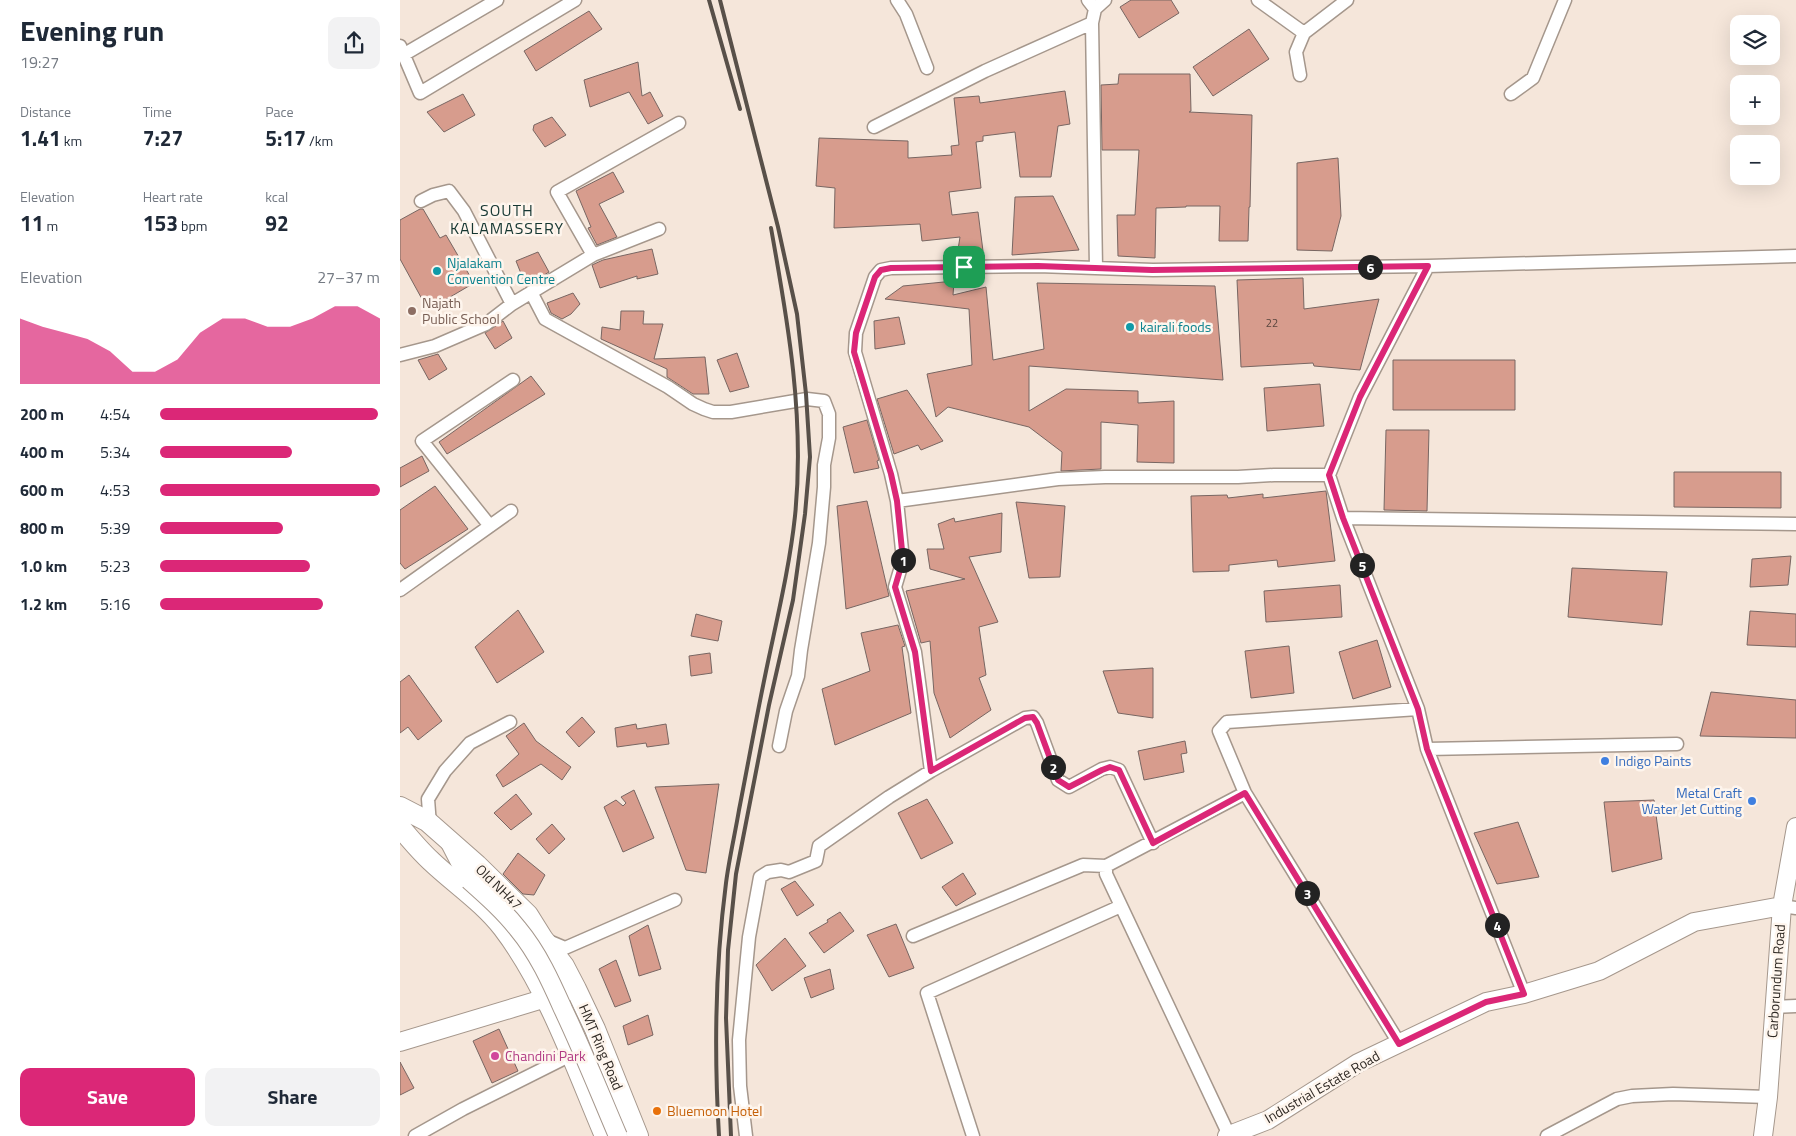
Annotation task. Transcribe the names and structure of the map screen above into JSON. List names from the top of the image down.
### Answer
{
  "streets": {
    "main road": ["Old NH47", "HMT Ring Road"],
    "street": ["Carborundum Road", "Industrial Estate Road"]
  },
  "crossings": [
    ["Old NH47", "HMT Ring Road"],
    ["Carborundum Road", "Industrial Estate Road"]
  ],
  "districts": ["SOUTH KALAMASSERY"],
  "places": [
    "Njalakam Convention Centre",
    "Najath Public School",
    "kairali foods",
    "Indigo Paints",
    "Metal Craft Water Jet Cutting",
    "Chandini Park",
    "Bluemoon Hotel"
  ],
  "house_numbers": ["22"],
  "page": {
    "heading": ["Evening run", "19:27"],
    "map_buttons": ["+", "−"],
    "stats": [
      ["Distance", "1.41 km"],
      ["Time", "7:27"],
      ["Pace", "5:17 /km"],
      ["Elevation", "11 m"],
      ["Heart rate", "153 bpm"],
      ["kcal", "92"]
    ],
    "chart": ["Elevation", "27–37 m"],
    "pins": [
      "6",
      "1",
      "5",
      "2",
      "3",
      "4"
    ],
    "list": [
      {
        "name": "200 m",
        "note": "4:54"
      },
      {
        "name": "400 m",
        "note": "5:34"
      },
      {
        "name": "600 m",
        "note": "4:53"
      },
      {
        "name": "800 m",
        "note": "5:39"
      },
      {
        "name": "1.0 km",
        "note": "5:23"
      },
      {
        "name": "1.2 km",
        "note": "5:16"
      }
    ],
    "buttons": ["Save", "Share"]
  }
}
